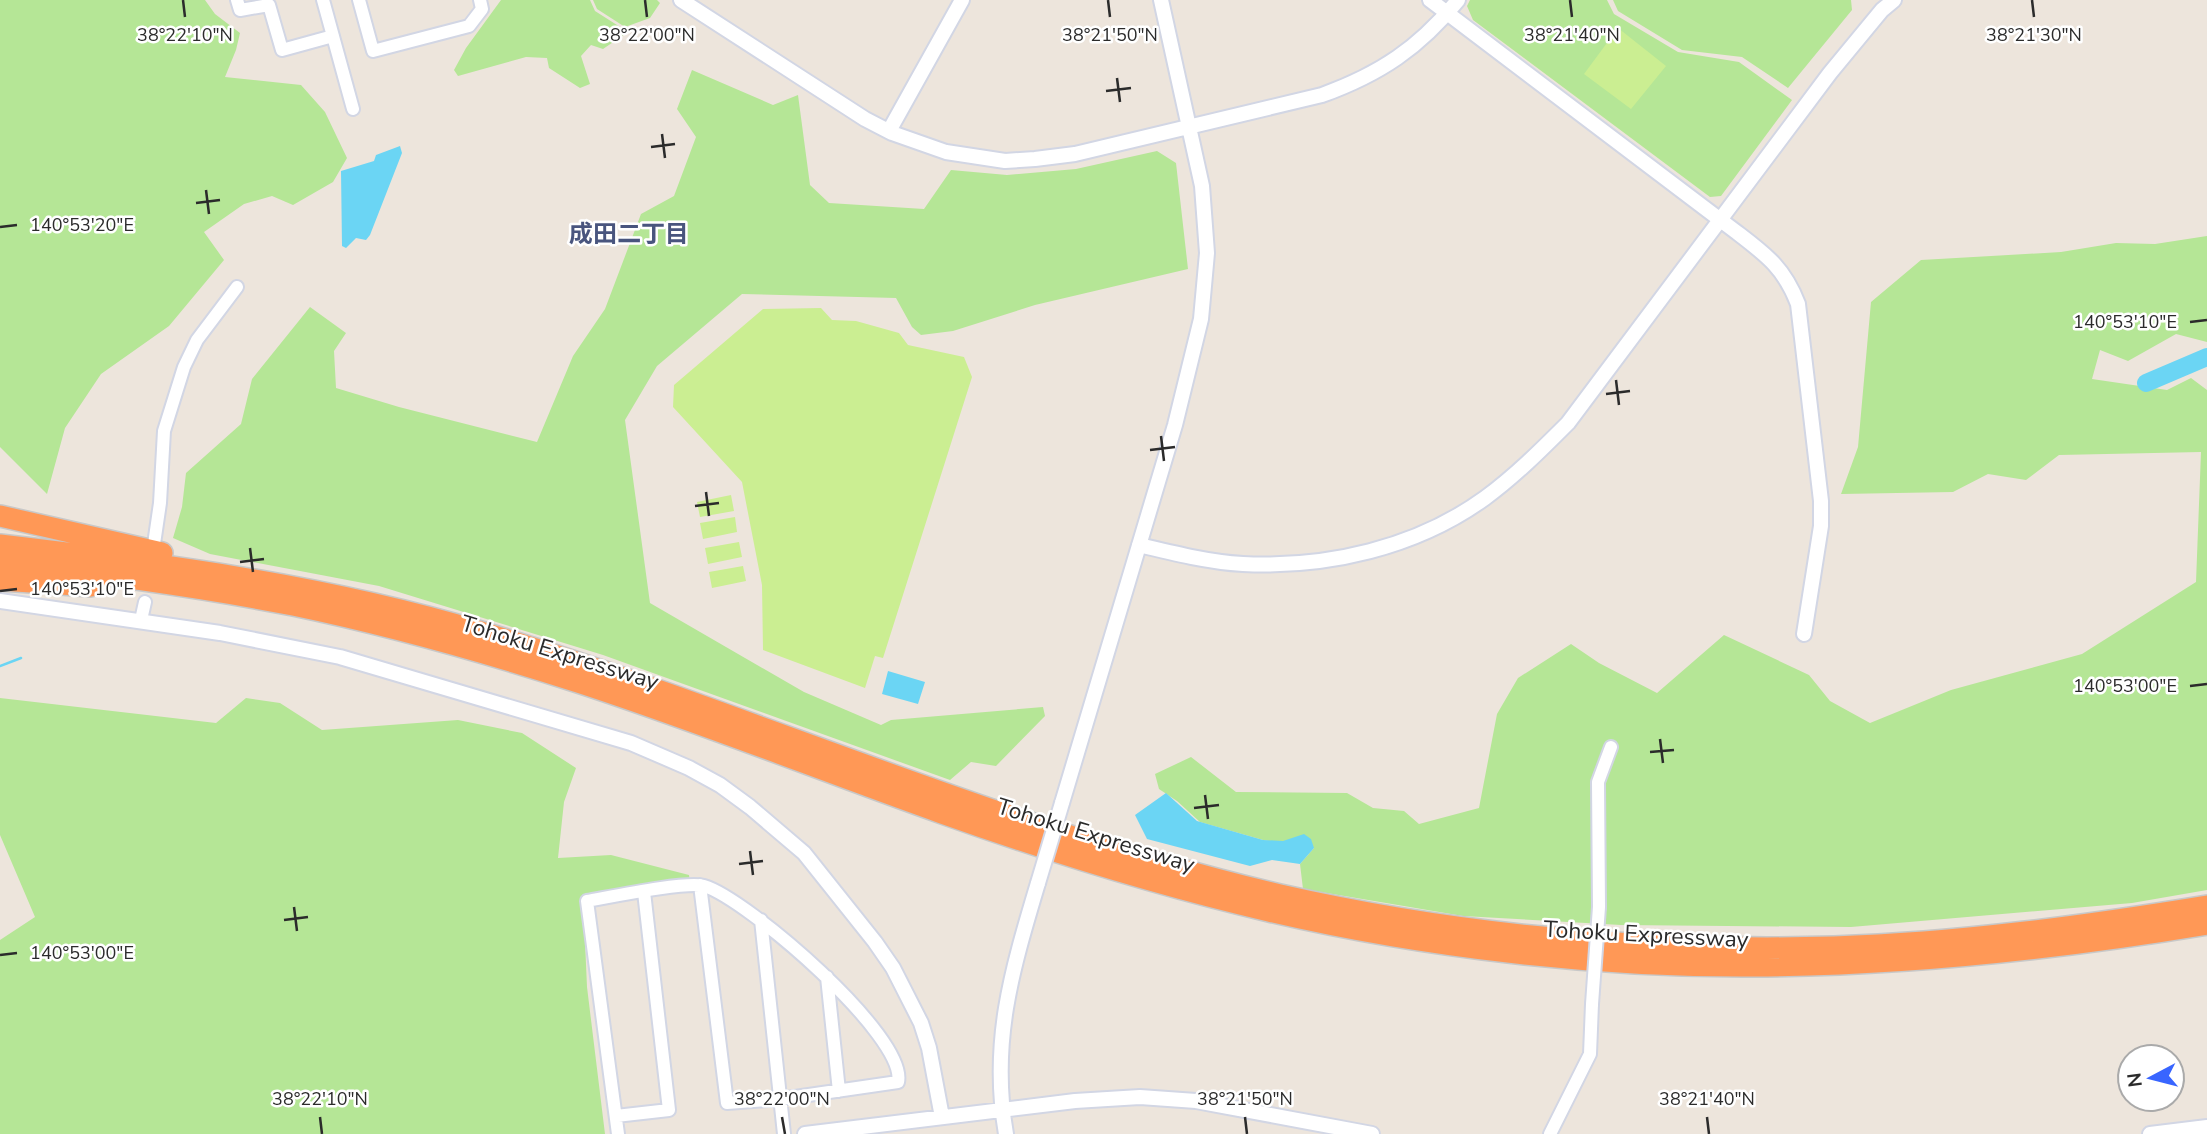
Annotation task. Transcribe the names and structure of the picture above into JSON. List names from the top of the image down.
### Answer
{
  "streets": {
    "highway": ["Tohoku Expressway"]
  },
  "districts": ["成田二丁目"],
  "north": "left",
  "coordinates": [
    "38°22'10\"N",
    "38°22'00\"N",
    "38°21'50\"N",
    "38°21'40\"N",
    "38°21'30\"N",
    "140°53'20\"E",
    "140°53'10\"E",
    "140°53'00\"E"
  ]
}
